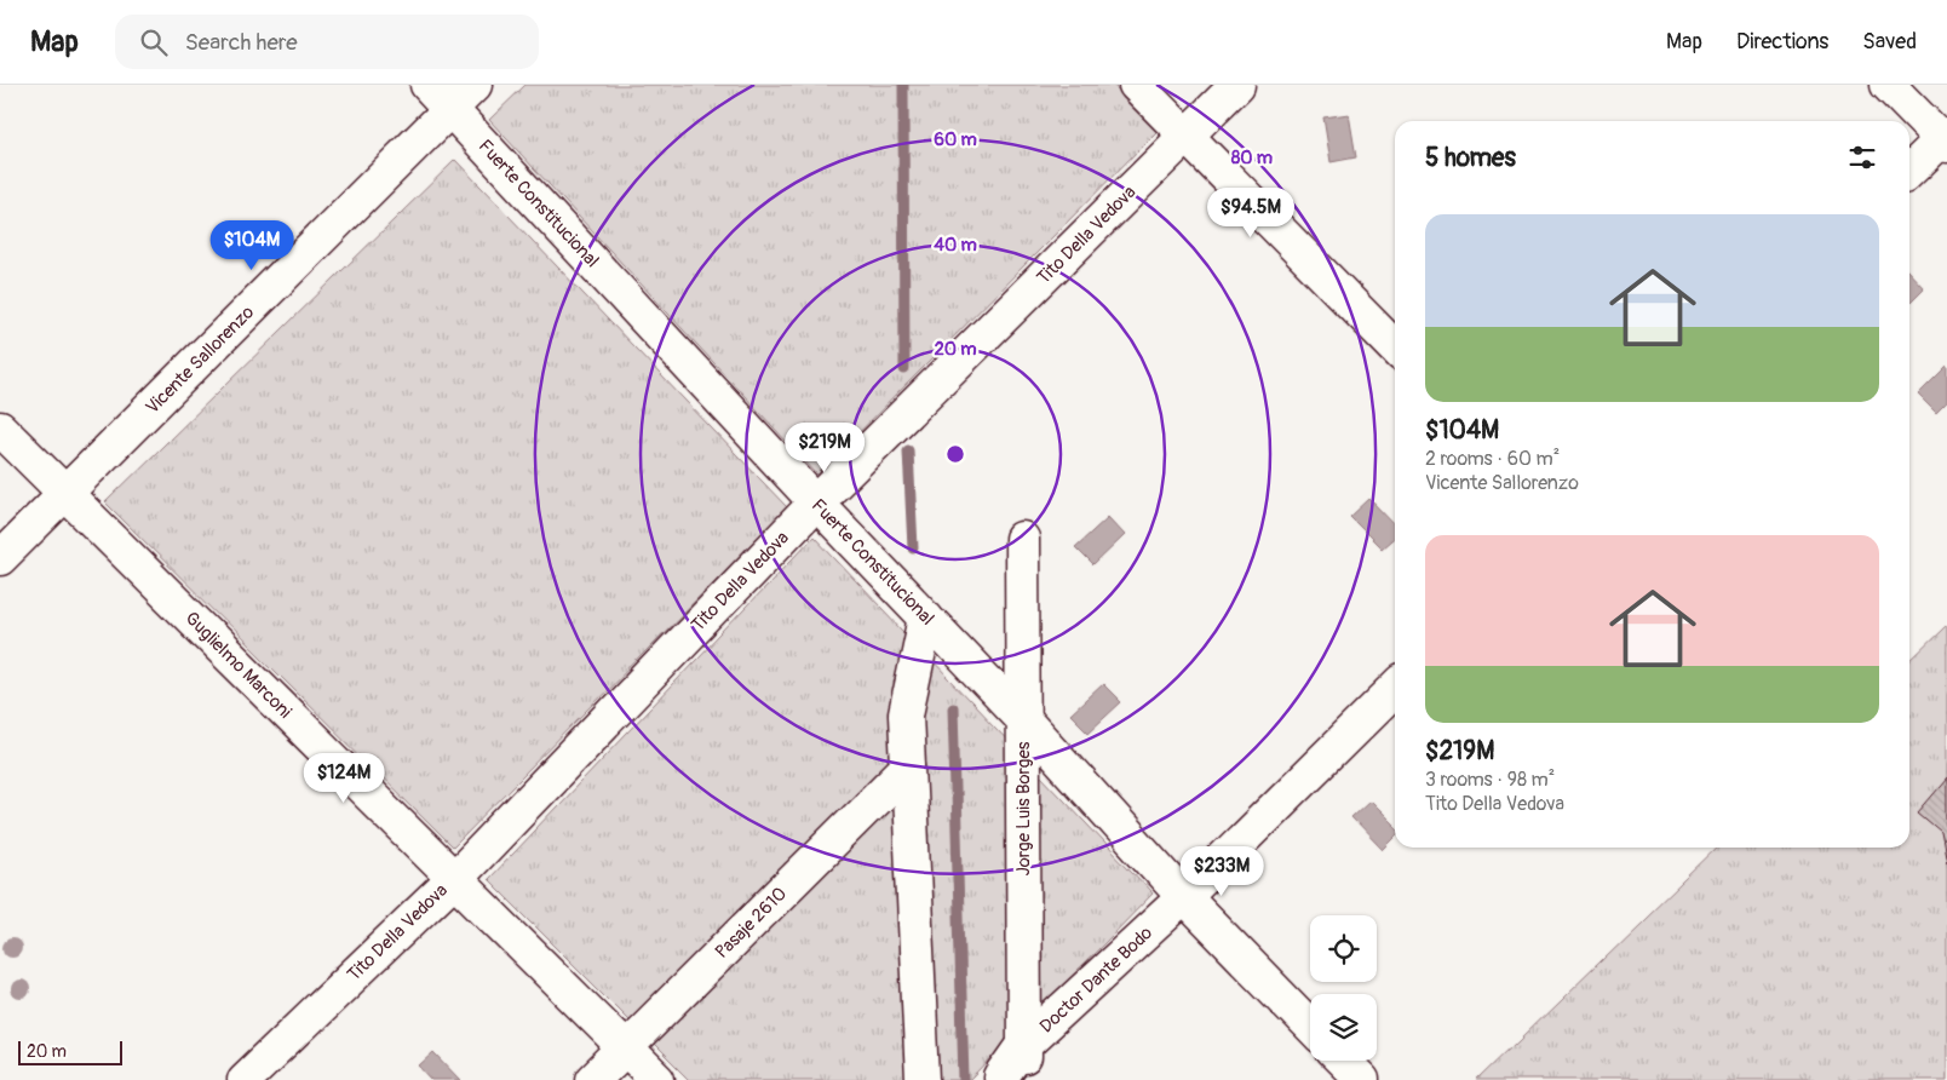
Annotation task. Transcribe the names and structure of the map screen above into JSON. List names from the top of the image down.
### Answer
{
  "streets": {
    "street": [
      "Fuerte Constitucional",
      "Tito Della Vedova",
      "Vicente Sallorenzo",
      "Guglielmo Marconi",
      "Jorge Luis Borges",
      "Pasaje 2610",
      "Doctor Dante Bodo"
    ]
  },
  "crossings": [
    ["Fuerte Constitucional", "Tito Della Vedova"],
    ["Fuerte Constitucional", "Vicente Sallorenzo"],
    ["Fuerte Constitucional", "Jorge Luis Borges"],
    ["Fuerte Constitucional", "Doctor Dante Bodo"],
    ["Tito Della Vedova", "Guglielmo Marconi"],
    ["Vicente Sallorenzo", "Guglielmo Marconi"],
    ["Guglielmo Marconi", "Pasaje 2610"],
    ["Jorge Luis Borges", "Doctor Dante Bodo"]
  ],
  "scale_bar": "20 m",
  "page": {
    "header": "Map",
    "search": "Search here",
    "nav": ["Map", "Directions", "Saved"],
    "heading": "5 homes",
    "price": [
      "$94.5M",
      "$104M",
      "$219M",
      "$124M",
      "$233M"
    ],
    "list": [
      {
        "name": "$104M",
        "note": "2 rooms · 60 m² · Vicente Sallorenzo"
      },
      {
        "name": "$219M",
        "note": "3 rooms · 98 m² · Tito Della Vedova"
      }
    ],
    "scale": "20 m"
  },
  "rings": [
    "60 m",
    "80 m",
    "40 m",
    "20 m"
  ]
}
